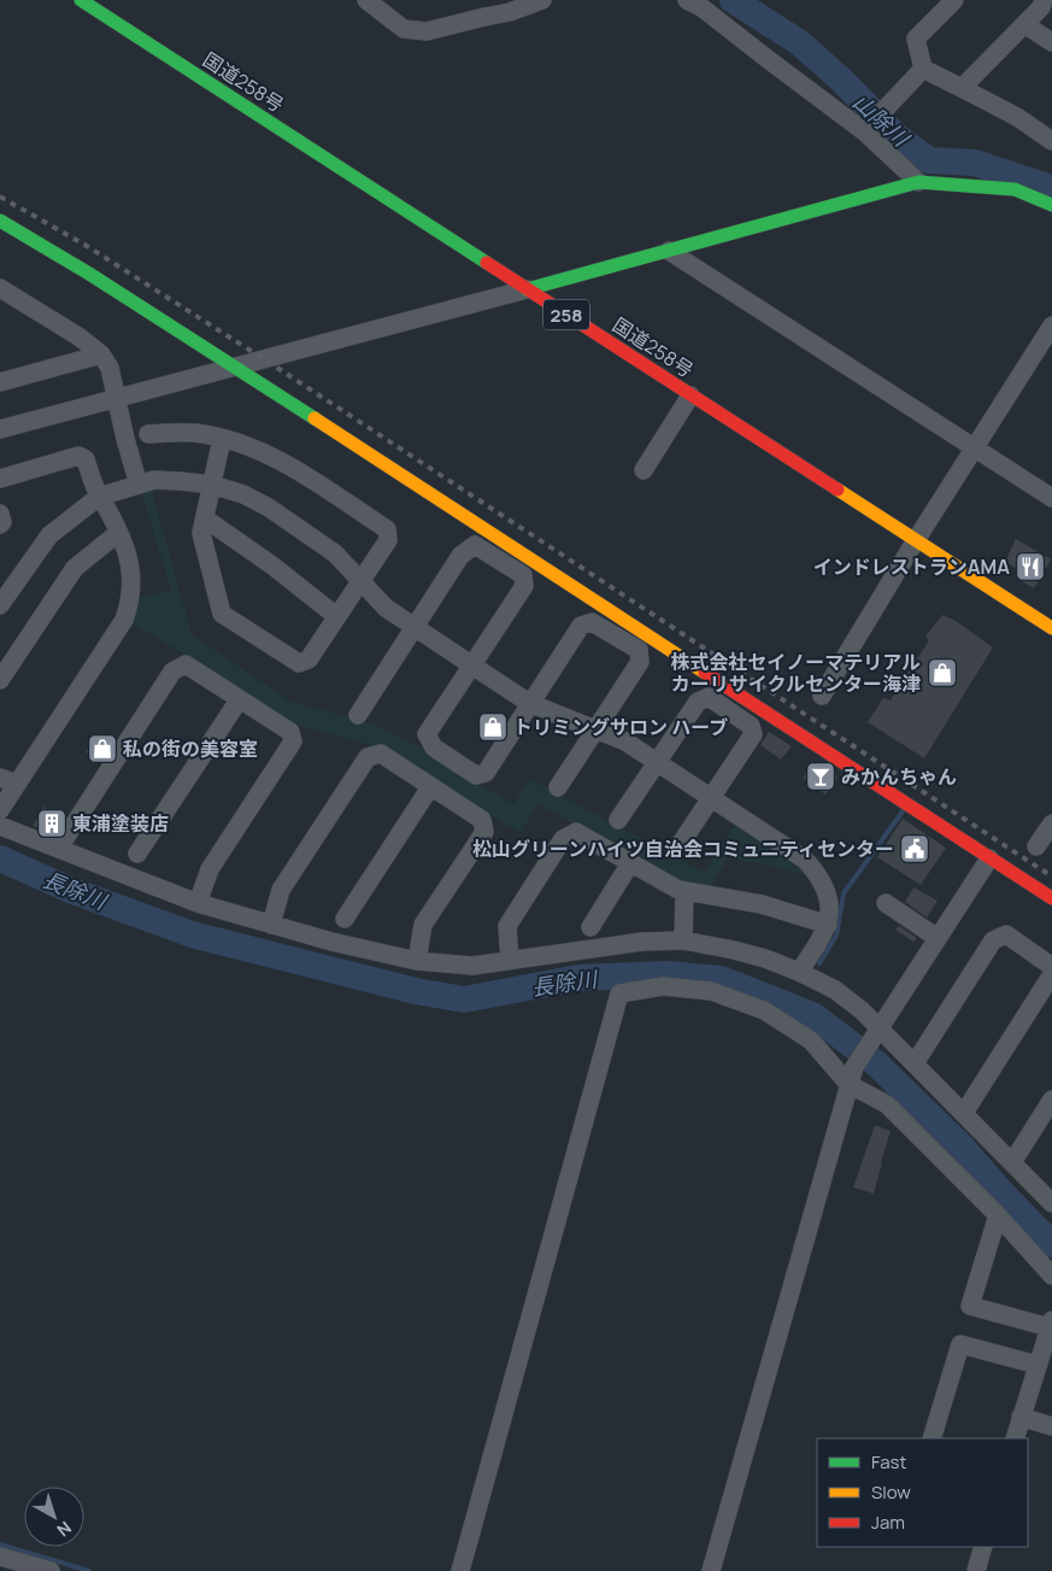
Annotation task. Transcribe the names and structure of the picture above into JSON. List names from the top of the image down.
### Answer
{
  "streets": {
    "main road": ["国道258号", "258"]
  },
  "water": ["山除川", "長除川"],
  "places": {
    "restaurant": ["インドレストランAMA"],
    "shop": ["株式会社セイノーマテリアル カーリサイクルセンター海津", "トリミングサロン ハーブ", "私の街の美容室"],
    "bar": ["みかんちゃん"],
    "building": ["東浦塗装店"],
    "public building": ["松山グリーンハイツ自治会コミュニティセンター"]
  },
  "legend": ["Fast", "Slow", "Jam"],
  "north": "bottom right"
}
